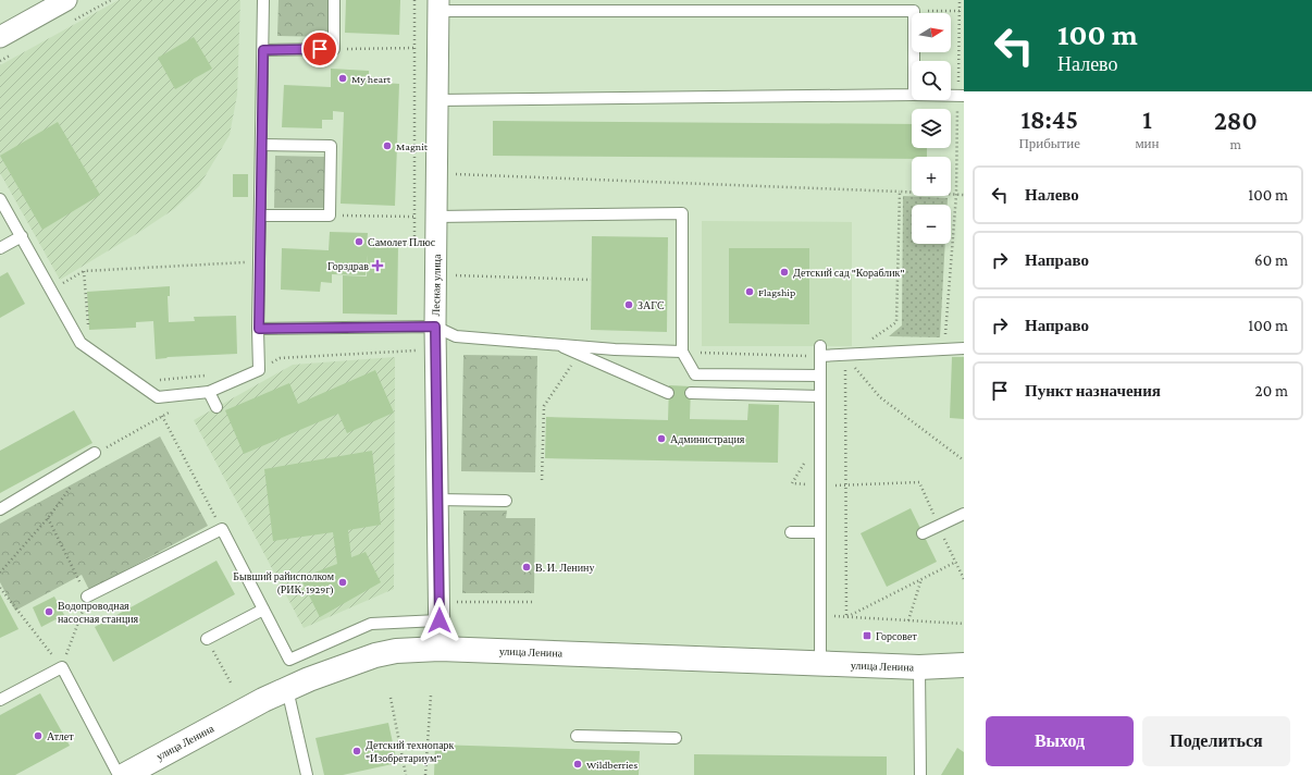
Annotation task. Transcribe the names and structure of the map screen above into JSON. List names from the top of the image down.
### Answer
{
  "streets": {
    "street": ["Лесная улица", "улица Ленина"]
  },
  "crossings": [
    ["Лесная улица", "улица Ленина"]
  ],
  "places": {
    "other": [
      "My heart",
      "Magnit",
      "Самолет Плюс",
      "Детский сад \"Кораблик\"",
      "Flagship",
      "ЗАГС",
      "Администрация",
      "В. И. Ленину",
      "Бывший райисполком (РИК, 1929г)",
      "Водопроводная насосная станция",
      "Атлет",
      "Детский технопарк \"Изобретариум\"",
      "Wildberries"
    ],
    "health": ["Горздрав"],
    "transit": ["Горсовет"]
  },
  "north": "right",
  "page": {
    "turn": ["100 m", "Налево"],
    "map_buttons": ["+", "−"],
    "eta": [
      "18:45",
      "Прибытие",
      "1",
      "мин",
      "280",
      "m"
    ],
    "list": [
      {
        "name": "Налево",
        "value": "100 m"
      },
      {
        "name": "Направо",
        "value": "60 m"
      },
      {
        "name": "Направо",
        "value": "100 m"
      },
      {
        "name": "Пункт назначения",
        "value": "20 m"
      }
    ],
    "buttons": ["Выход", "Поделиться"]
  }
}
